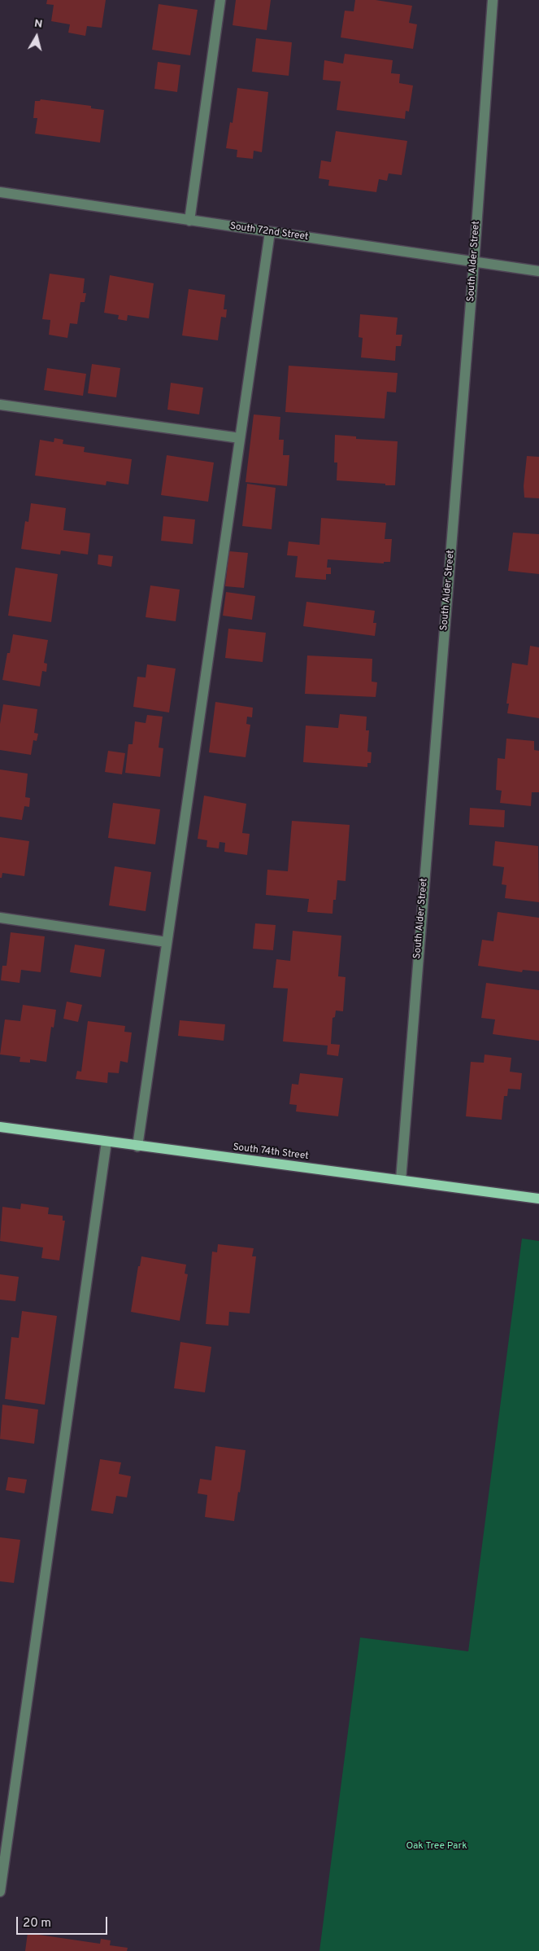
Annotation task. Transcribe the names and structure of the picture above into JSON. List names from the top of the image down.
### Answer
{
  "streets": {
    "main road": ["South 74th Street"],
    "street": ["South 72nd Street", "South Alder Street"]
  },
  "crossings": [
    ["South 72nd Street", "South Alder Street"],
    ["South Alder Street", "South 74th Street"]
  ],
  "parks": ["Oak Tree Park"],
  "scale_bar": "20 m",
  "north": "top"
}
